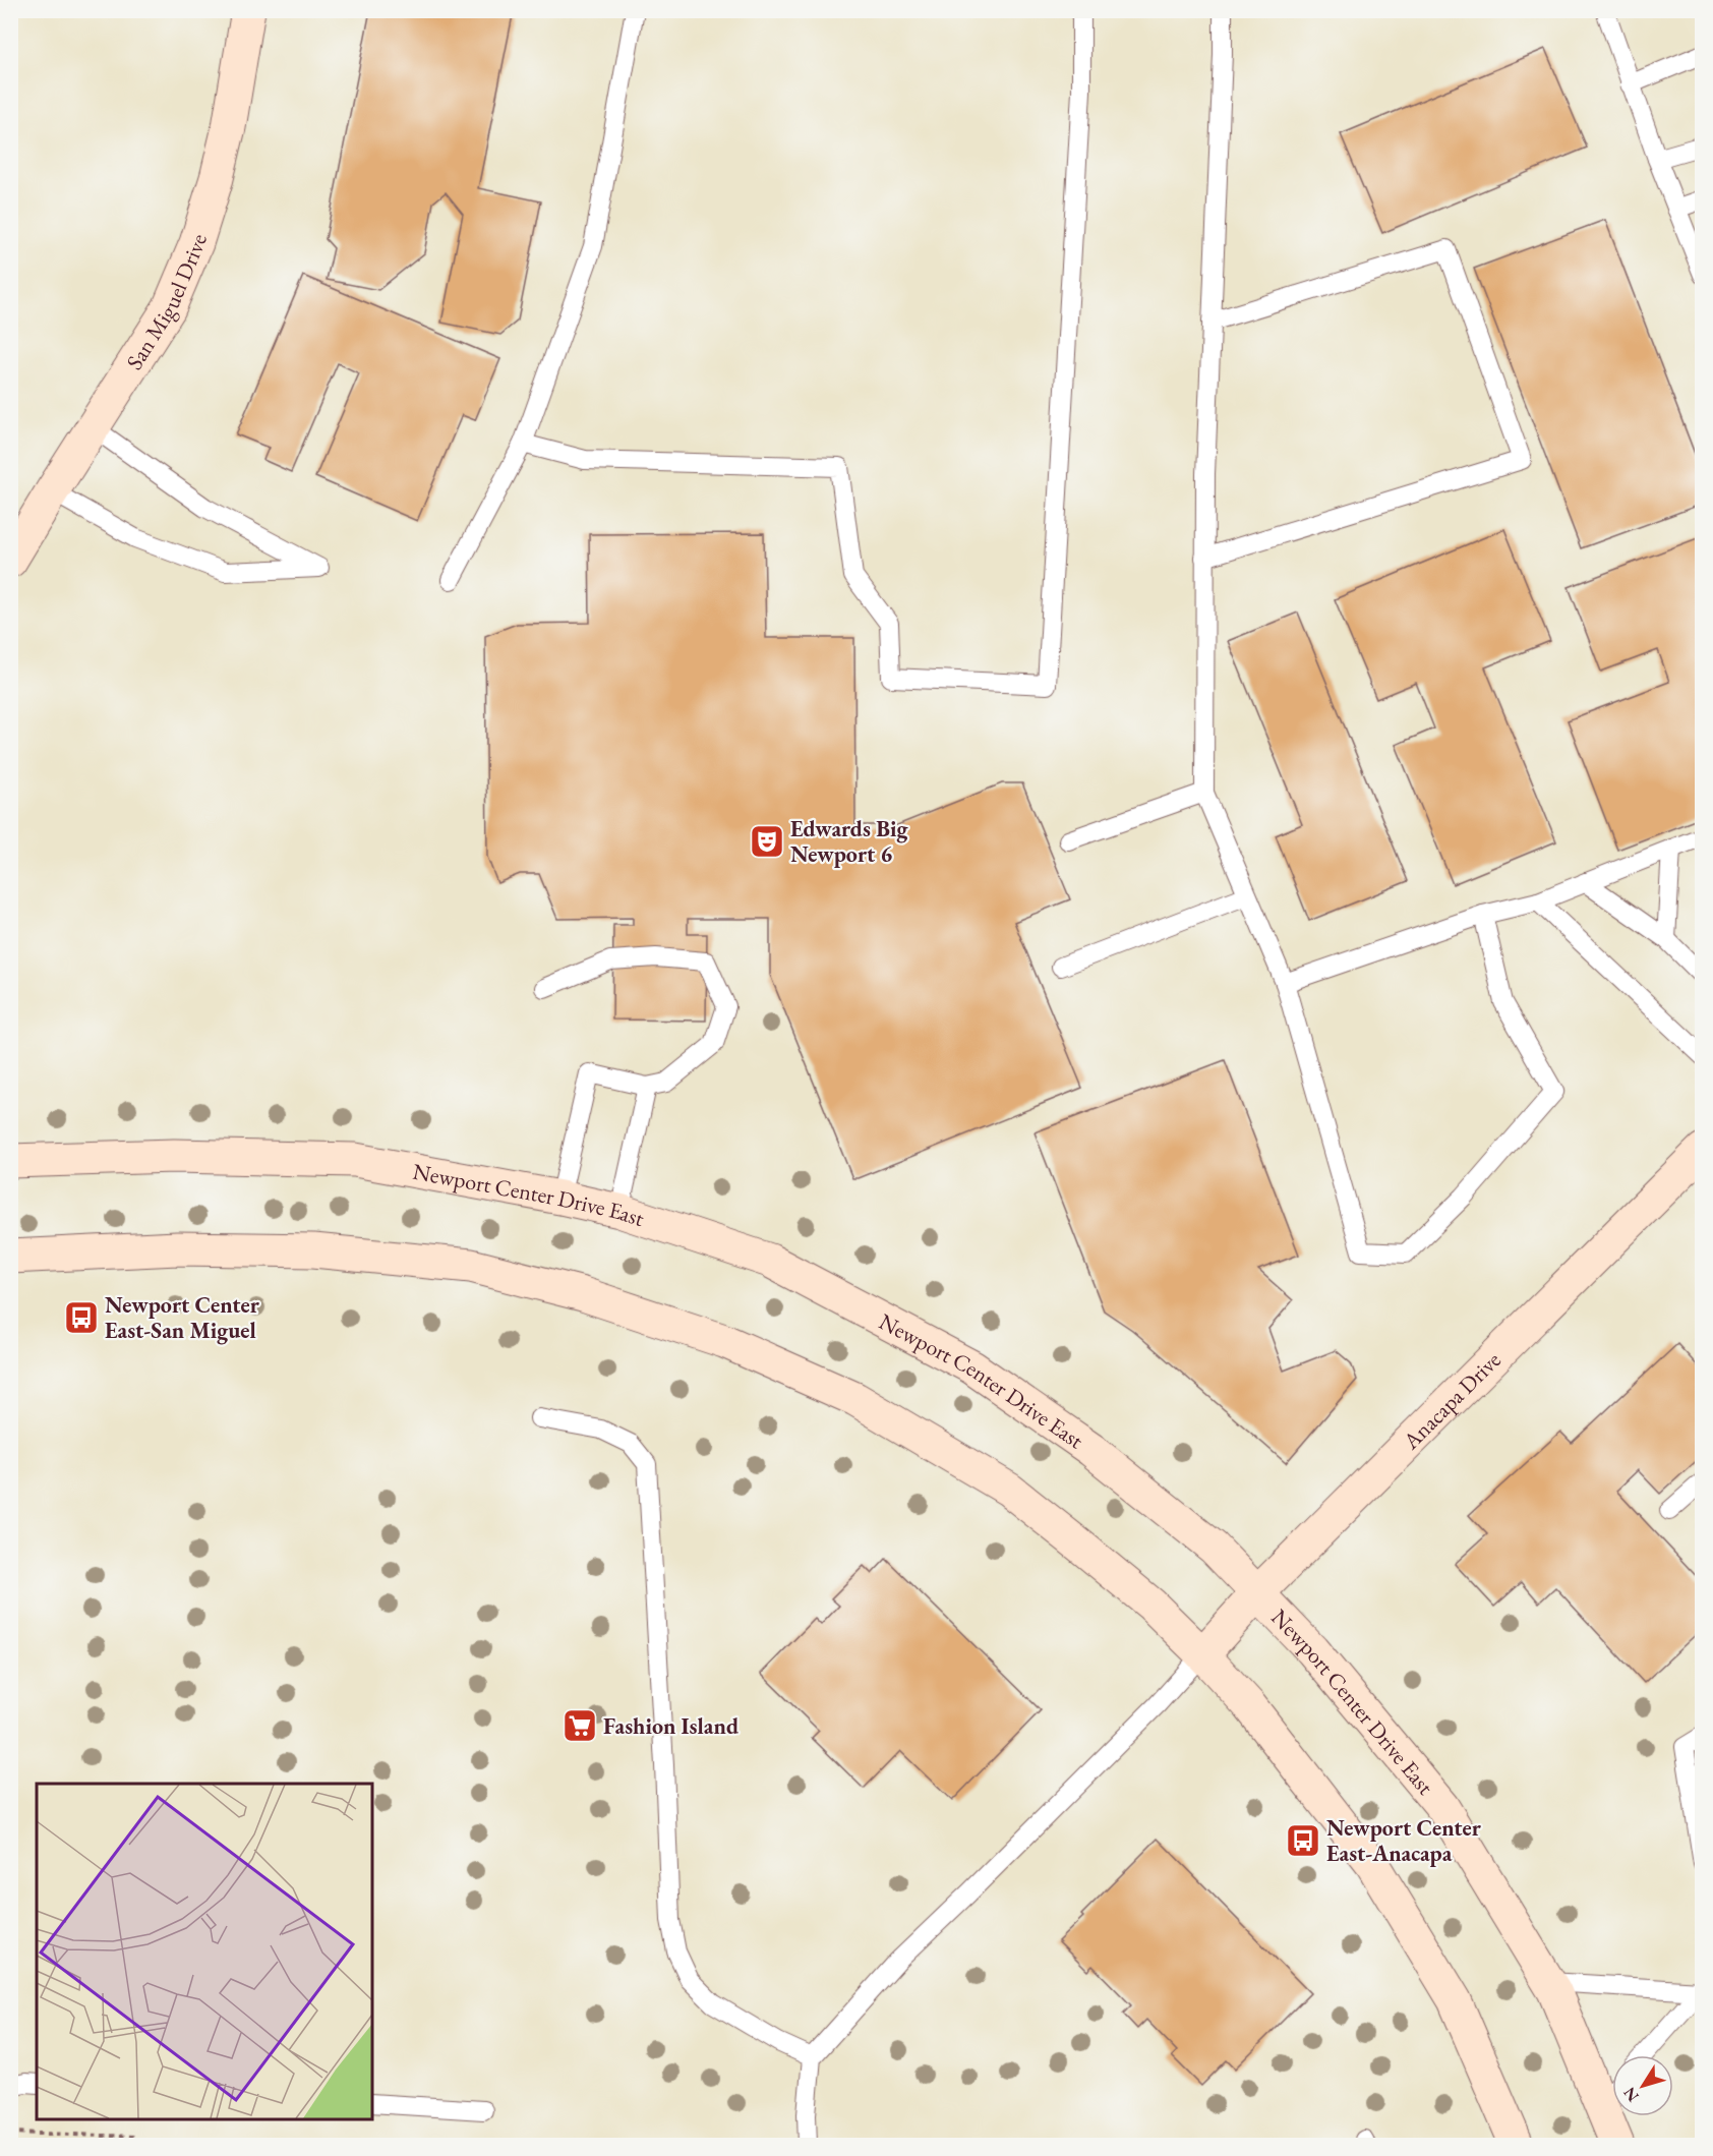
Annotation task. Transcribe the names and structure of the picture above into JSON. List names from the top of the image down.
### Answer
{
  "streets": {
    "main road": ["San Miguel Drive", "Newport Center Drive East", "Anacapa Drive"]
  },
  "crossings": [
    ["Newport Center Drive East", "Anacapa Drive"]
  ],
  "places": {
    "theatre": ["Edwards Big Newport 6"],
    "bus stop": ["Newport Center East-San Miguel", "Newport Center East-Anacapa"],
    "supermarket": ["Fashion Island"]
  },
  "north": "bottom left"
}
